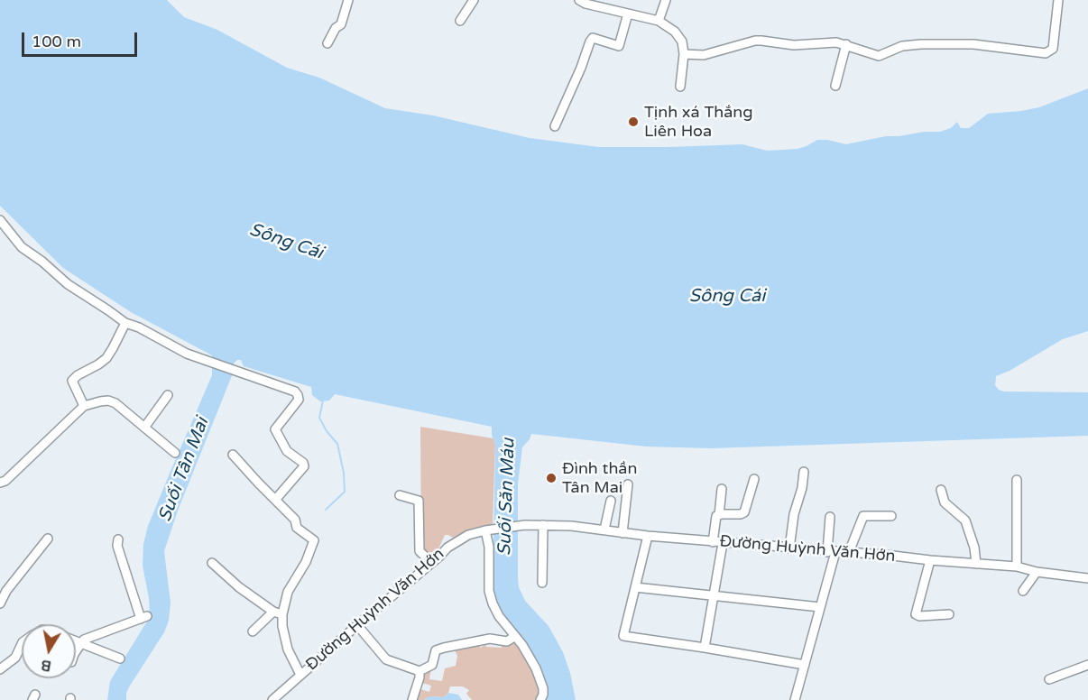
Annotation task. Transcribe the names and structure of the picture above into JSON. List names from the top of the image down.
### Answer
{
  "streets": {
    "street": ["Đường Huỳnh Văn Hớn"]
  },
  "water": ["Sông Cái", "Suối Tân Mai", "Suối Săn Máu"],
  "places": ["Tịnh xá Thắng Liên Hoa", "Đình thần Tân Mai"],
  "scale_bar": "100 m",
  "north": "bottom"
}
